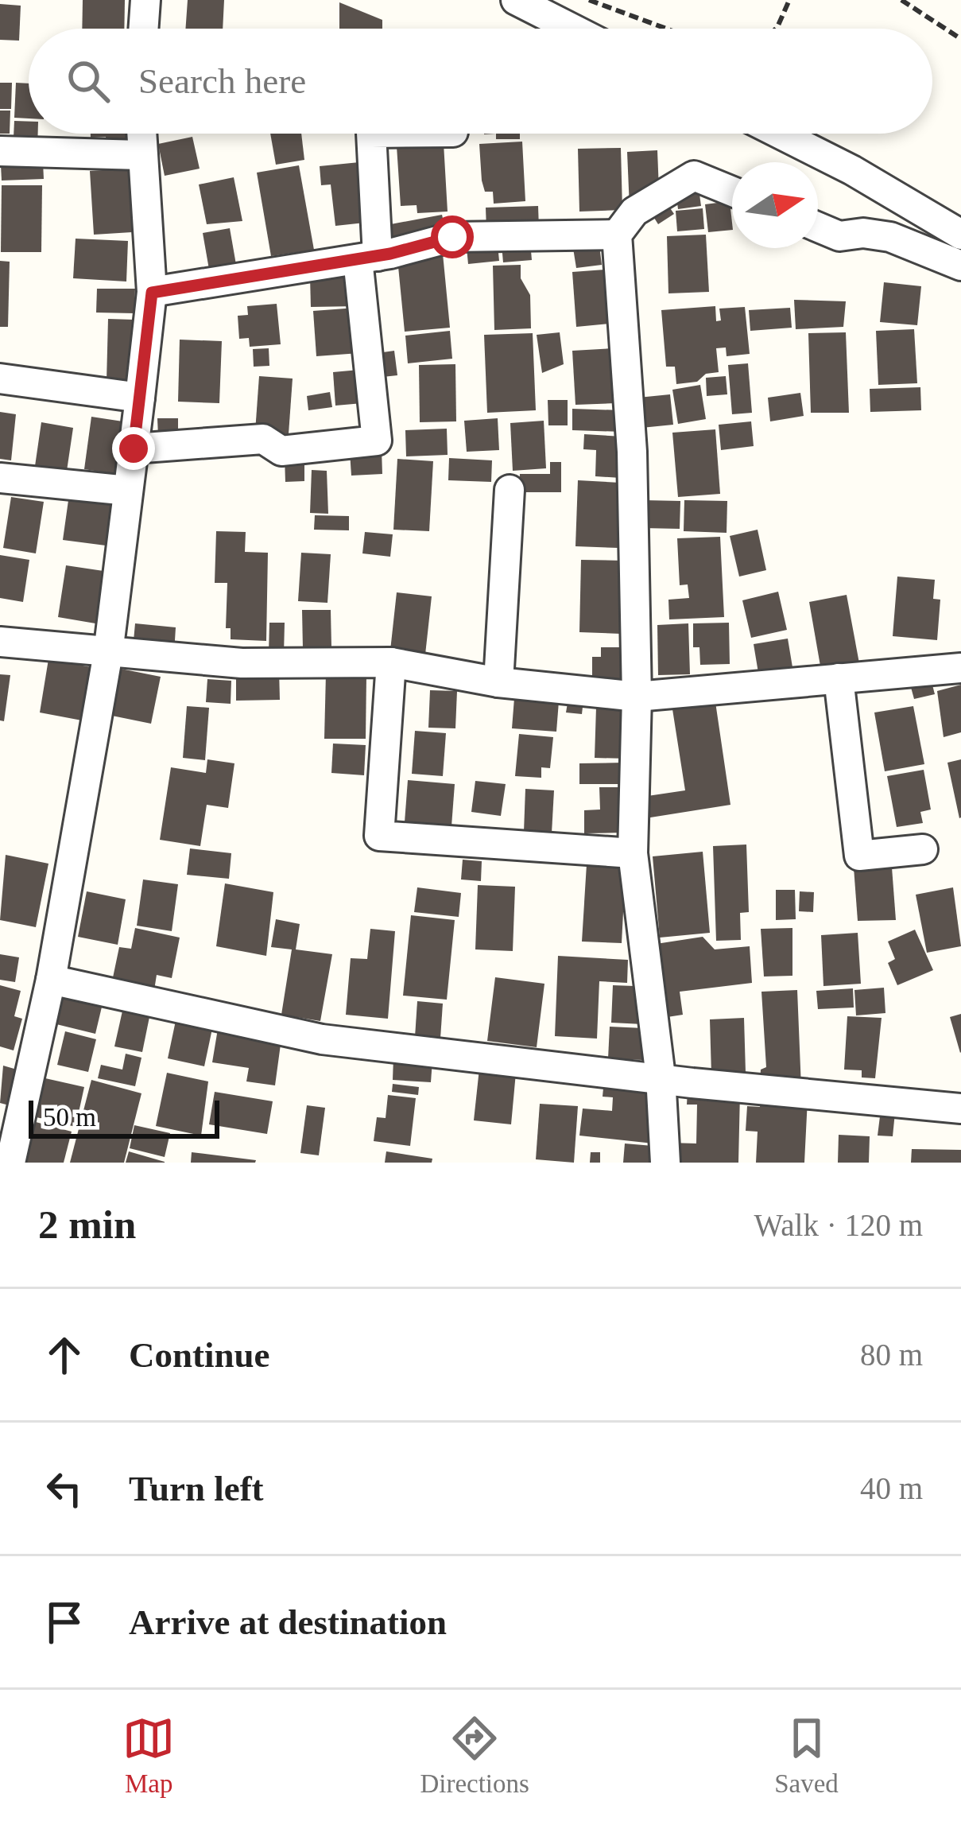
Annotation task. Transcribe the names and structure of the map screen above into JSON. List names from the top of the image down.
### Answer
{
  "scale_bar": "50 m",
  "north": "right",
  "page": {
    "search": "Search here",
    "scale": "50 m",
    "heading": ["2 min", "Walk · 120 m"],
    "list": [
      ["Continue", "80 m"],
      ["Turn left", "40 m"],
      "Arrive at destination"
    ],
    "nav": ["Map", "Directions", "Saved"]
  }
}
